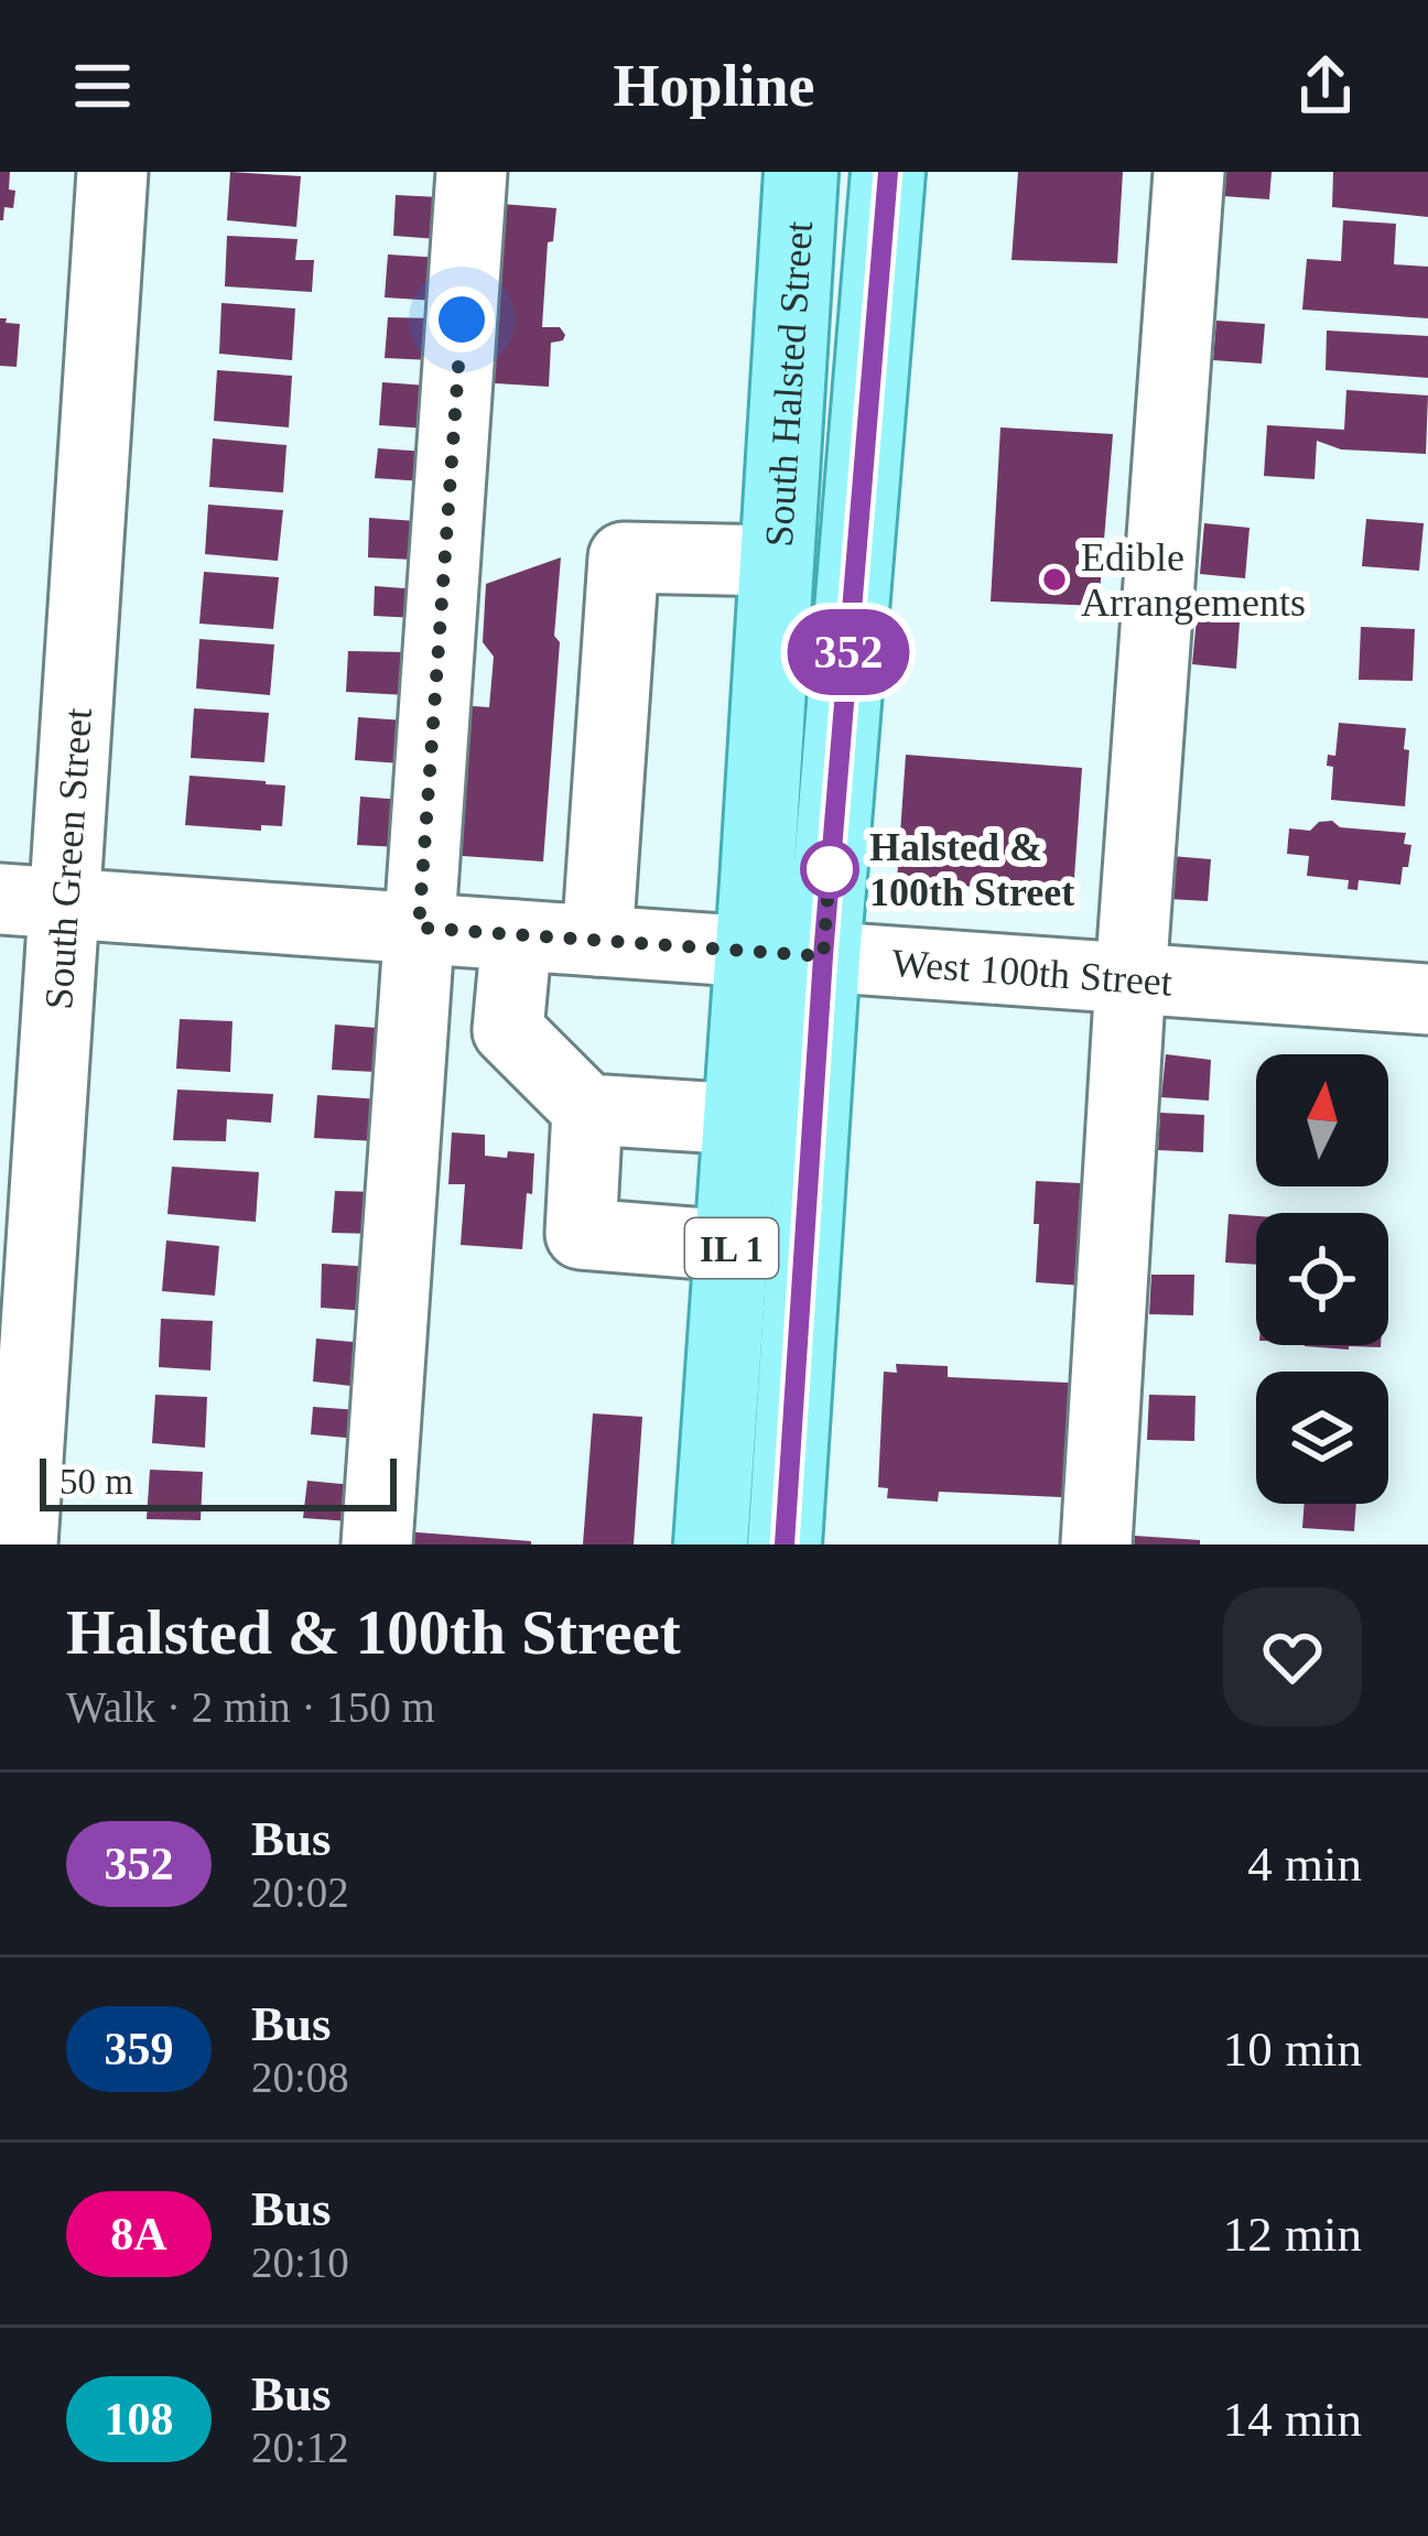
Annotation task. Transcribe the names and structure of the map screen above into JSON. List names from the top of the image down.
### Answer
{
  "streets": {
    "main road": ["South Halsted Street", "IL 1"],
    "street": ["South Green Street", "West 100th Street"]
  },
  "crossings": [
    ["South Halsted Street", "West 100th Street"],
    ["South Green Street", "West 100th Street"]
  ],
  "places": ["Edible Arrangements", "Halsted & 100th Street"],
  "lines": ["bus line 352"],
  "scale_bar": "50 m",
  "north": "top",
  "page": {
    "header": "Hopline",
    "on_map": "352",
    "scale": "50 m",
    "heading": ["Halsted & 100th Street", "Walk · 2 min · 150 m"],
    "list": [
      {
        "mark": "352",
        "name": "Bus",
        "note": "20:02",
        "value": "4 min"
      },
      {
        "mark": "359",
        "name": "Bus",
        "note": "20:08",
        "value": "10 min"
      },
      {
        "mark": "8A",
        "name": "Bus",
        "note": "20:10",
        "value": "12 min"
      },
      {
        "mark": "108",
        "name": "Bus",
        "note": "20:12",
        "value": "14 min"
      }
    ]
  }
}
